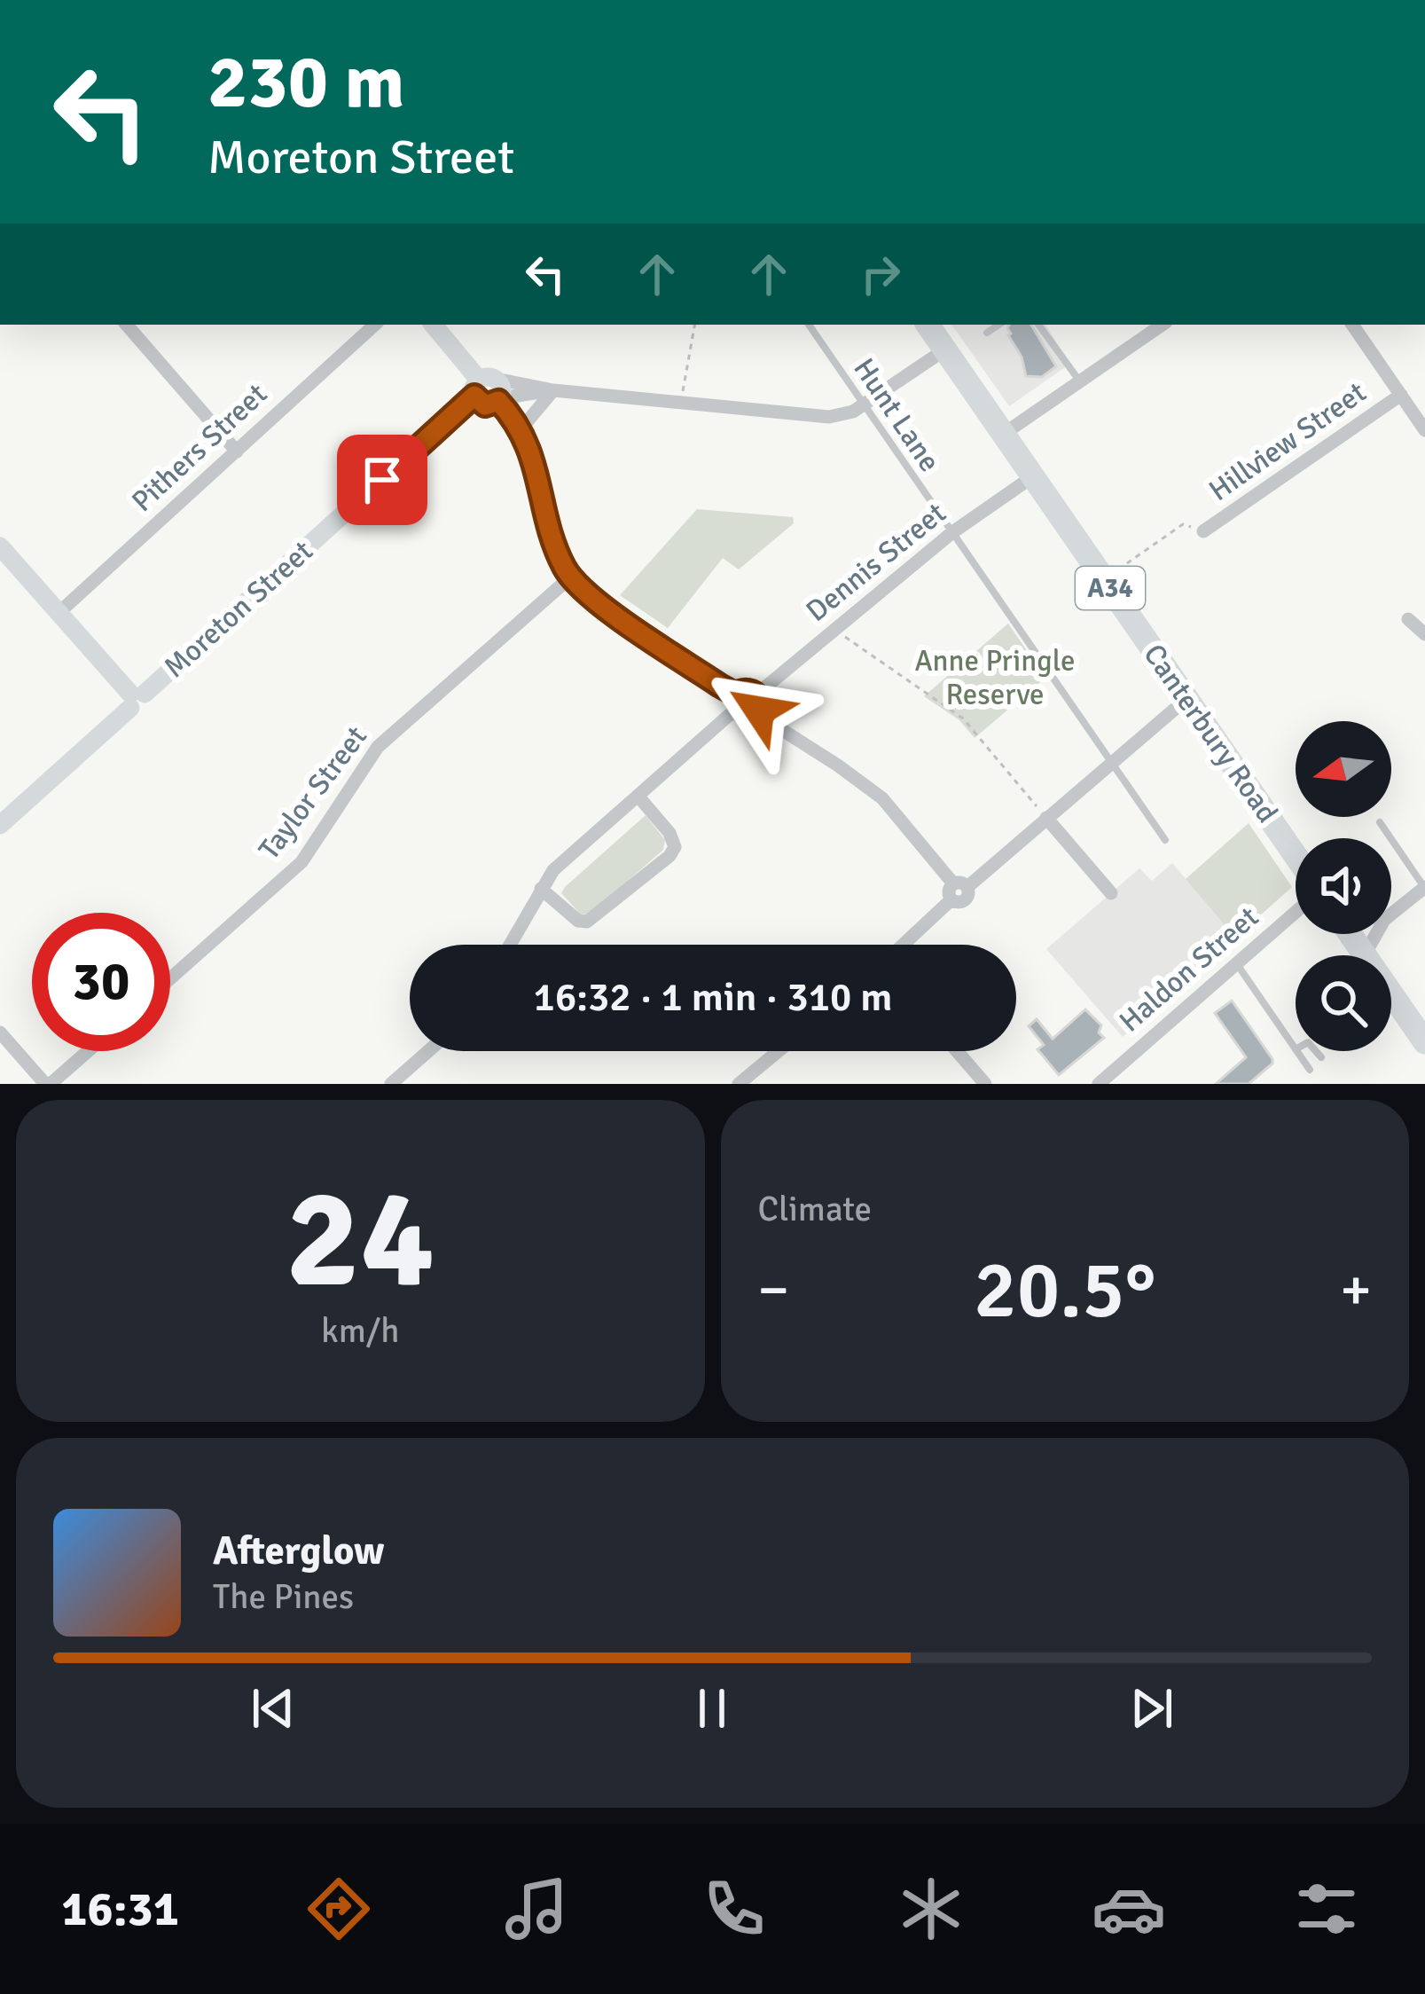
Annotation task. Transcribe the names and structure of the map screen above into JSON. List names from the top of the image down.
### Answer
{
  "streets": {
    "highway": ["A34", "Canterbury Road"],
    "street": [
      "Hillview Street",
      "Pithers Street",
      "Dennis Street",
      "Moreton Street",
      "Taylor Street",
      "Haldon Street"
    ],
    "lane": ["Hunt Lane"]
  },
  "crossings": [
    ["Hunt Lane", "Dennis Street"],
    ["Dennis Street", "Canterbury Road"]
  ],
  "parks": ["Anne Pringle Reserve"],
  "north": "left",
  "page": {
    "turn": ["230 m", "Moreton Street"],
    "limit": "30",
    "trip": "16:32 · 1 min · 310 m",
    "tile": [
      ["24", "km/h"],
      "Climate"
    ],
    "heat": ["−", "20.5°", "+"],
    "song": ["Afterglow", "The Pines"],
    "tabs": "16:31"
  }
}
